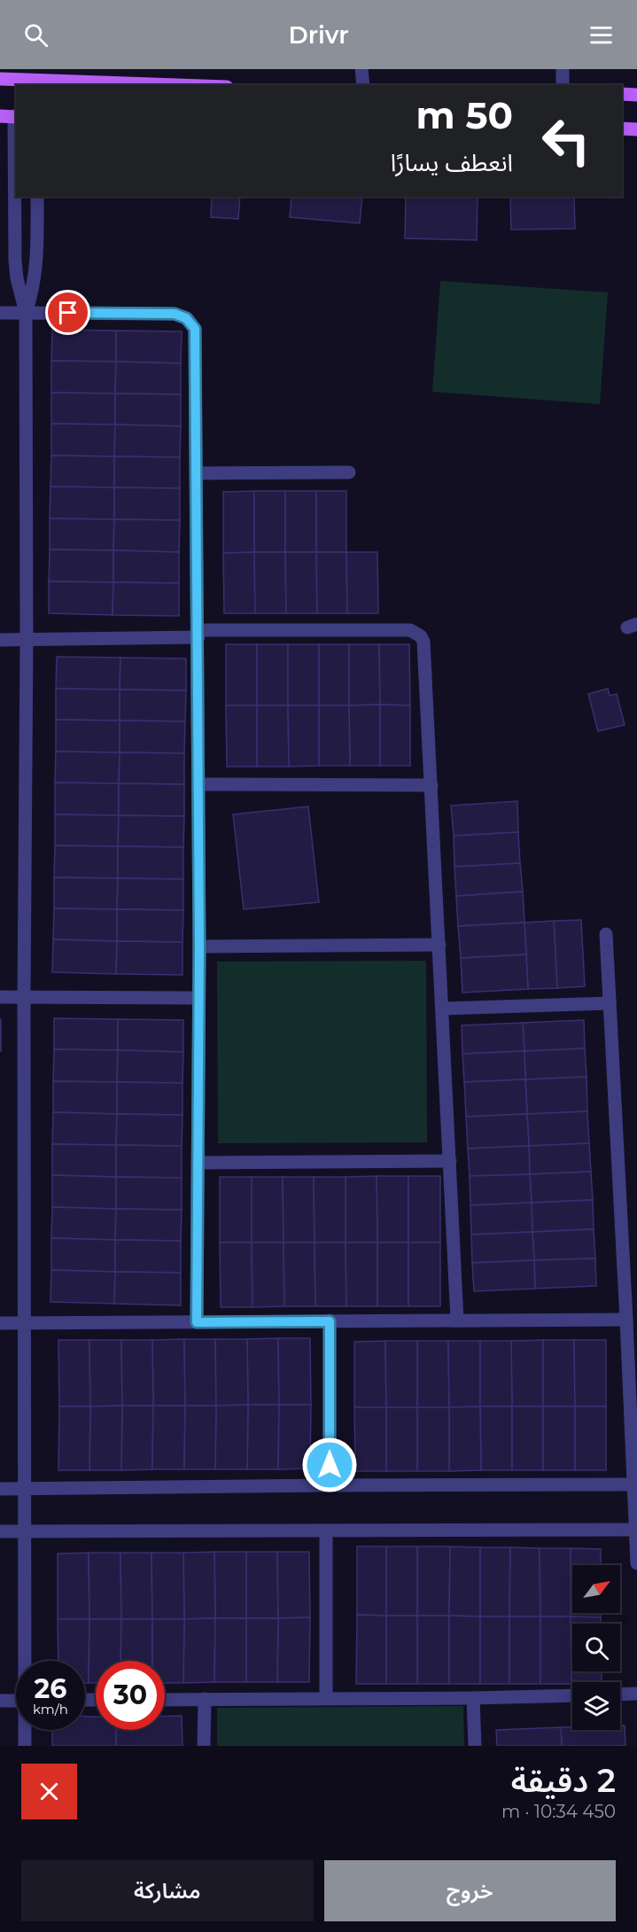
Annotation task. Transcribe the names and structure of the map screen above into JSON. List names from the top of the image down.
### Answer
{
  "north": "top right",
  "page": {
    "header": "Drivr",
    "turn": ["50 m", "انعطف يسارًا"],
    "speed": "26 km/h",
    "limit": "30",
    "heading": ["2 دقيقة", "450 m · 10:34"],
    "buttons": ["خروج", "مشاركة"]
  }
}
